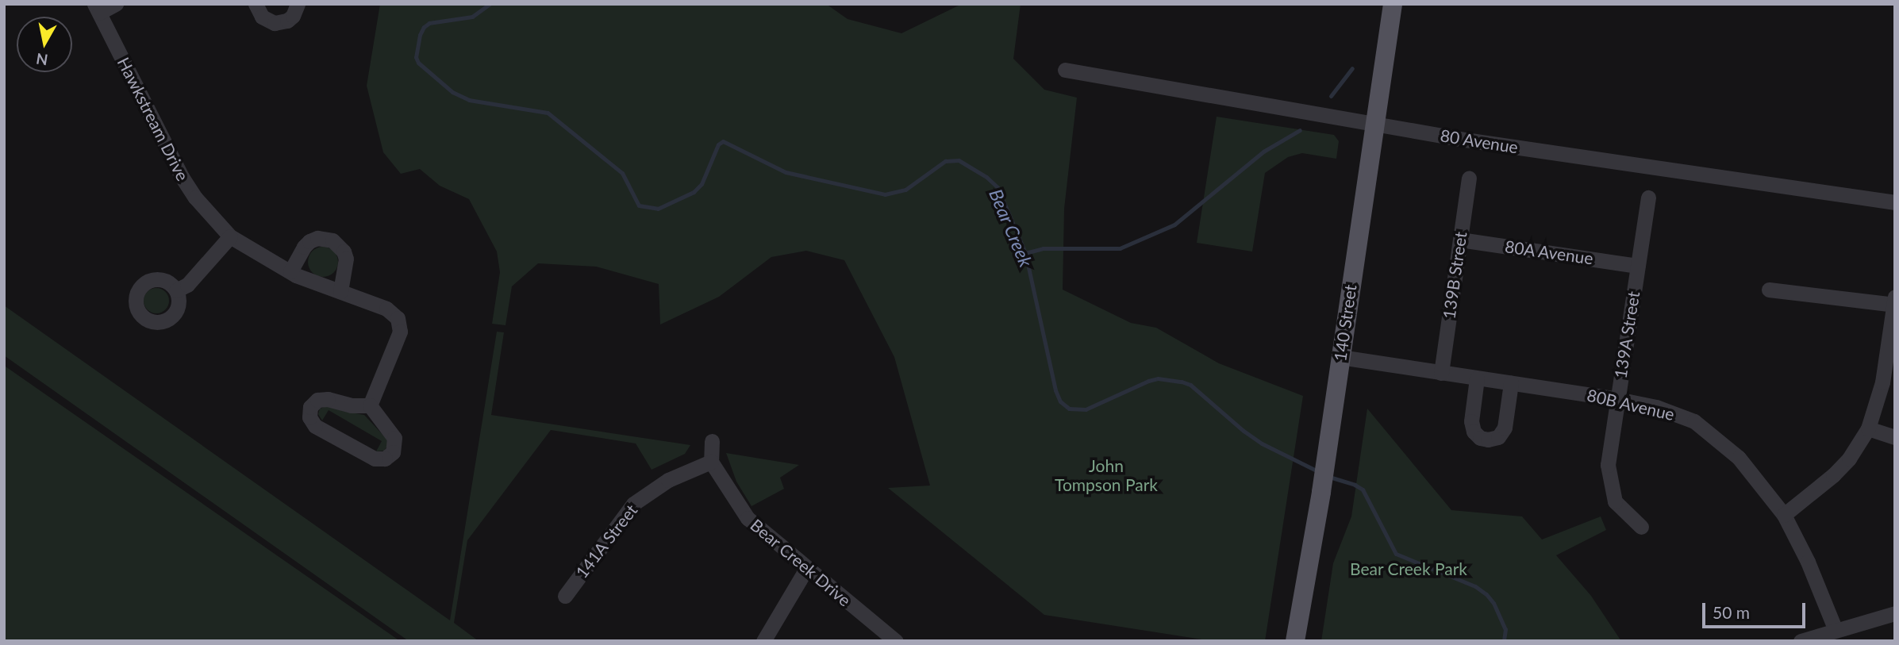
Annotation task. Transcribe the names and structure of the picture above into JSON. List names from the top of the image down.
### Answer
{
  "streets": {
    "main road": ["140 Street"],
    "street": [
      "Hawkstream Drive",
      "80 Avenue",
      "80A Avenue",
      "139B Street",
      "139A Street",
      "80B Avenue",
      "141A Street",
      "Bear Creek Drive"
    ]
  },
  "crossings": [
    ["80 Avenue", "140 Street"],
    ["80A Avenue", "139B Street"],
    ["80A Avenue", "139A Street"],
    ["139B Street", "80B Avenue"],
    ["140 Street", "80B Avenue"],
    ["139A Street", "80B Avenue"],
    ["141A Street", "Bear Creek Drive"]
  ],
  "water": ["Bear Creek"],
  "parks": ["John Tompson Park", "Bear Creek Park"],
  "scale_bar": "50 m",
  "north": "bottom"
}
